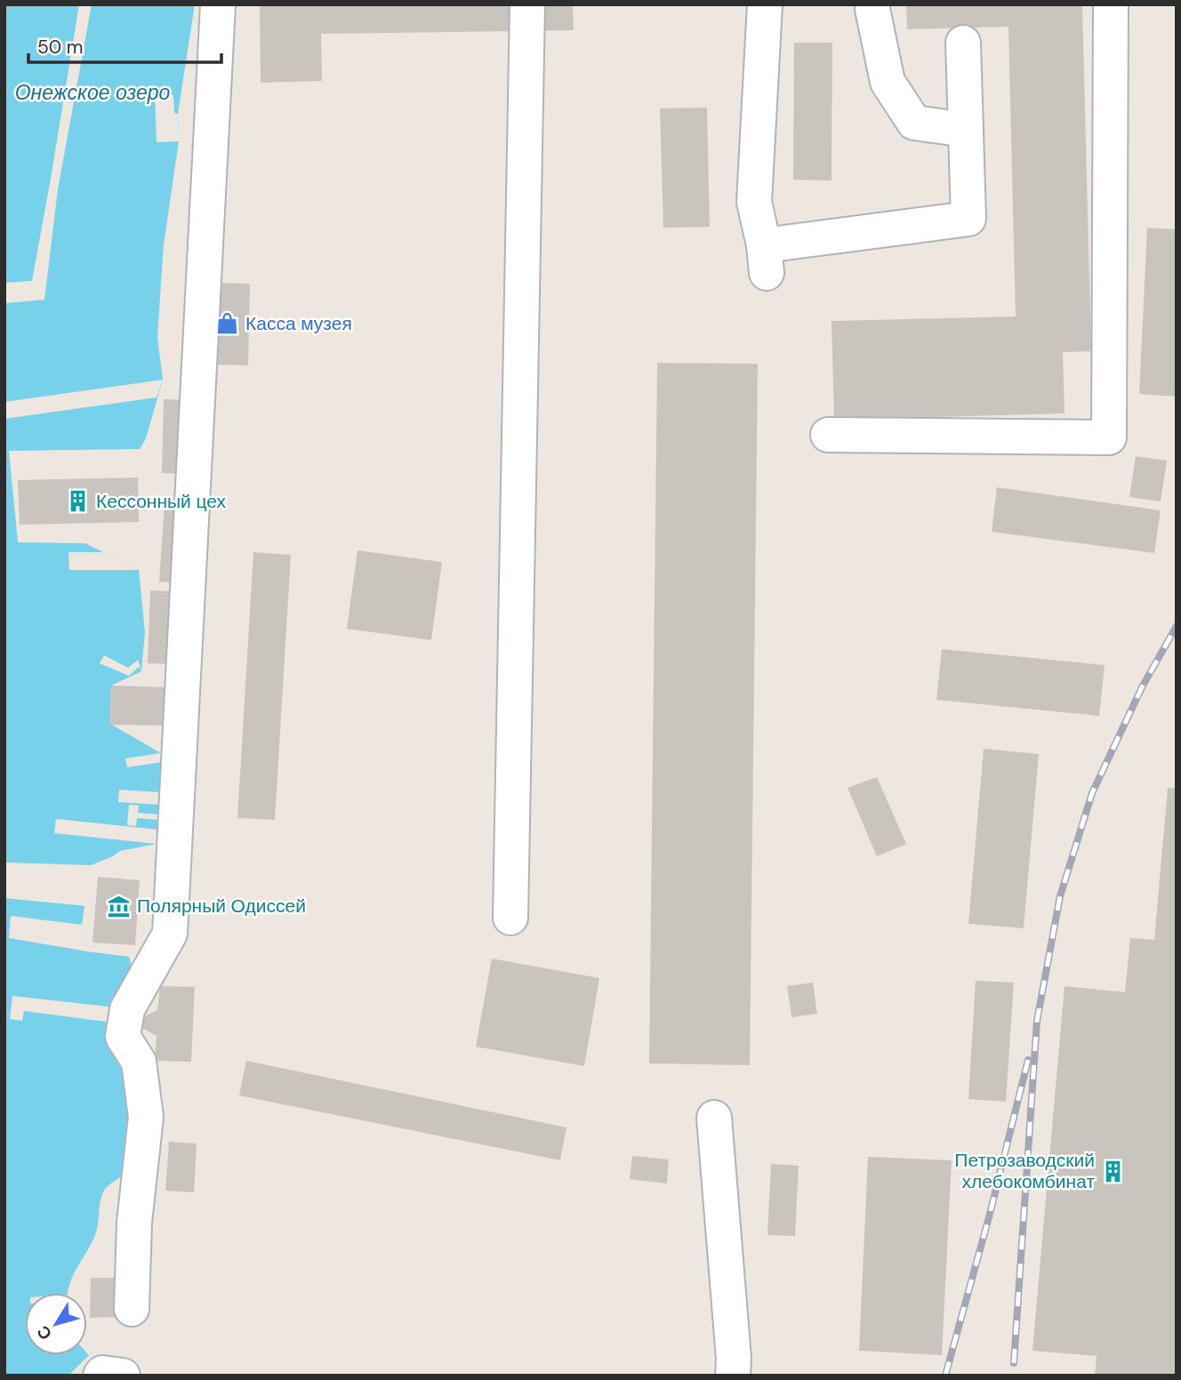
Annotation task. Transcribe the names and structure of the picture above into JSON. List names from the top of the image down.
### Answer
{
  "water": ["Онежское озеро"],
  "places": {
    "shop": ["Касса музея"],
    "building": ["Кессонный цех", "Петрозаводский хлебокомбинат"],
    "museum": ["Полярный Одиссей"]
  },
  "scale_bar": "50 m",
  "north": "bottom left"
}
